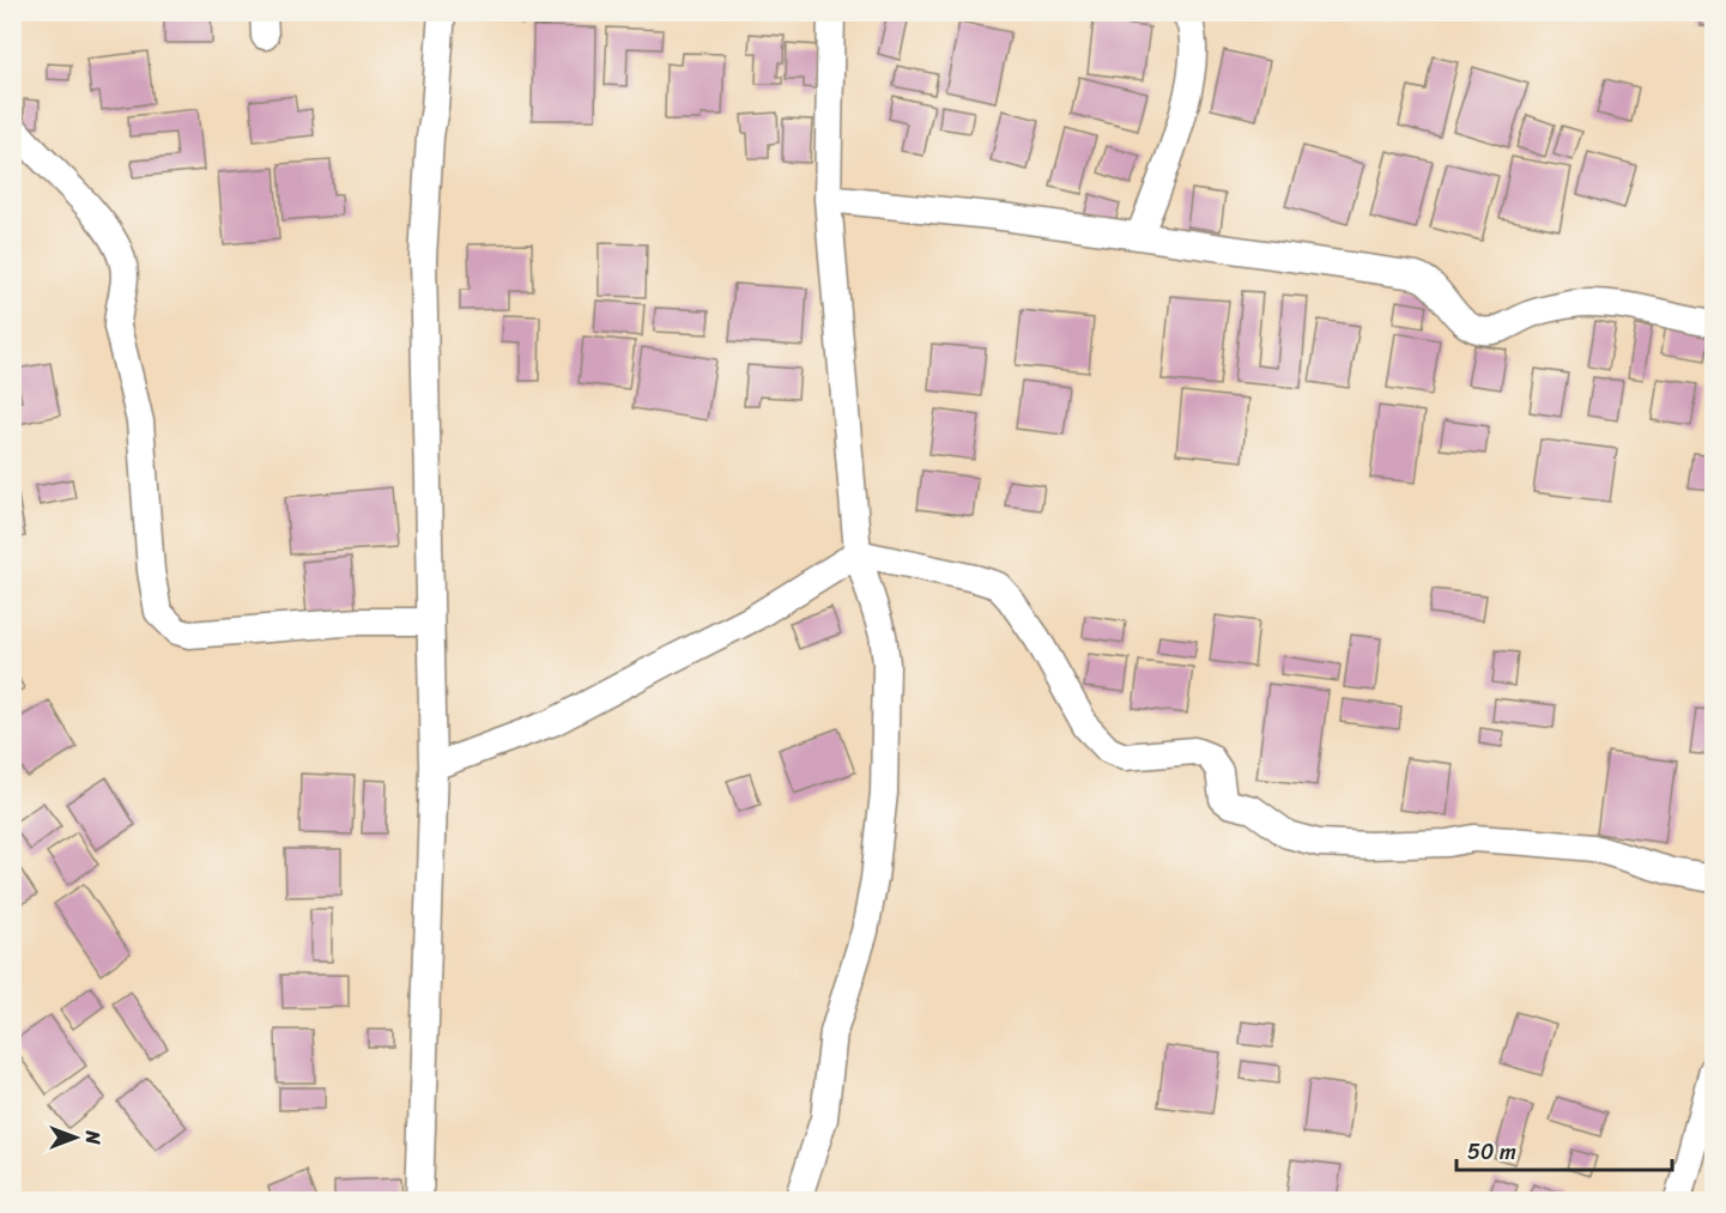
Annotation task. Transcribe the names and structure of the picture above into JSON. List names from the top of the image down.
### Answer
{
  "scale_bar": "50 m",
  "north": "right"
}
